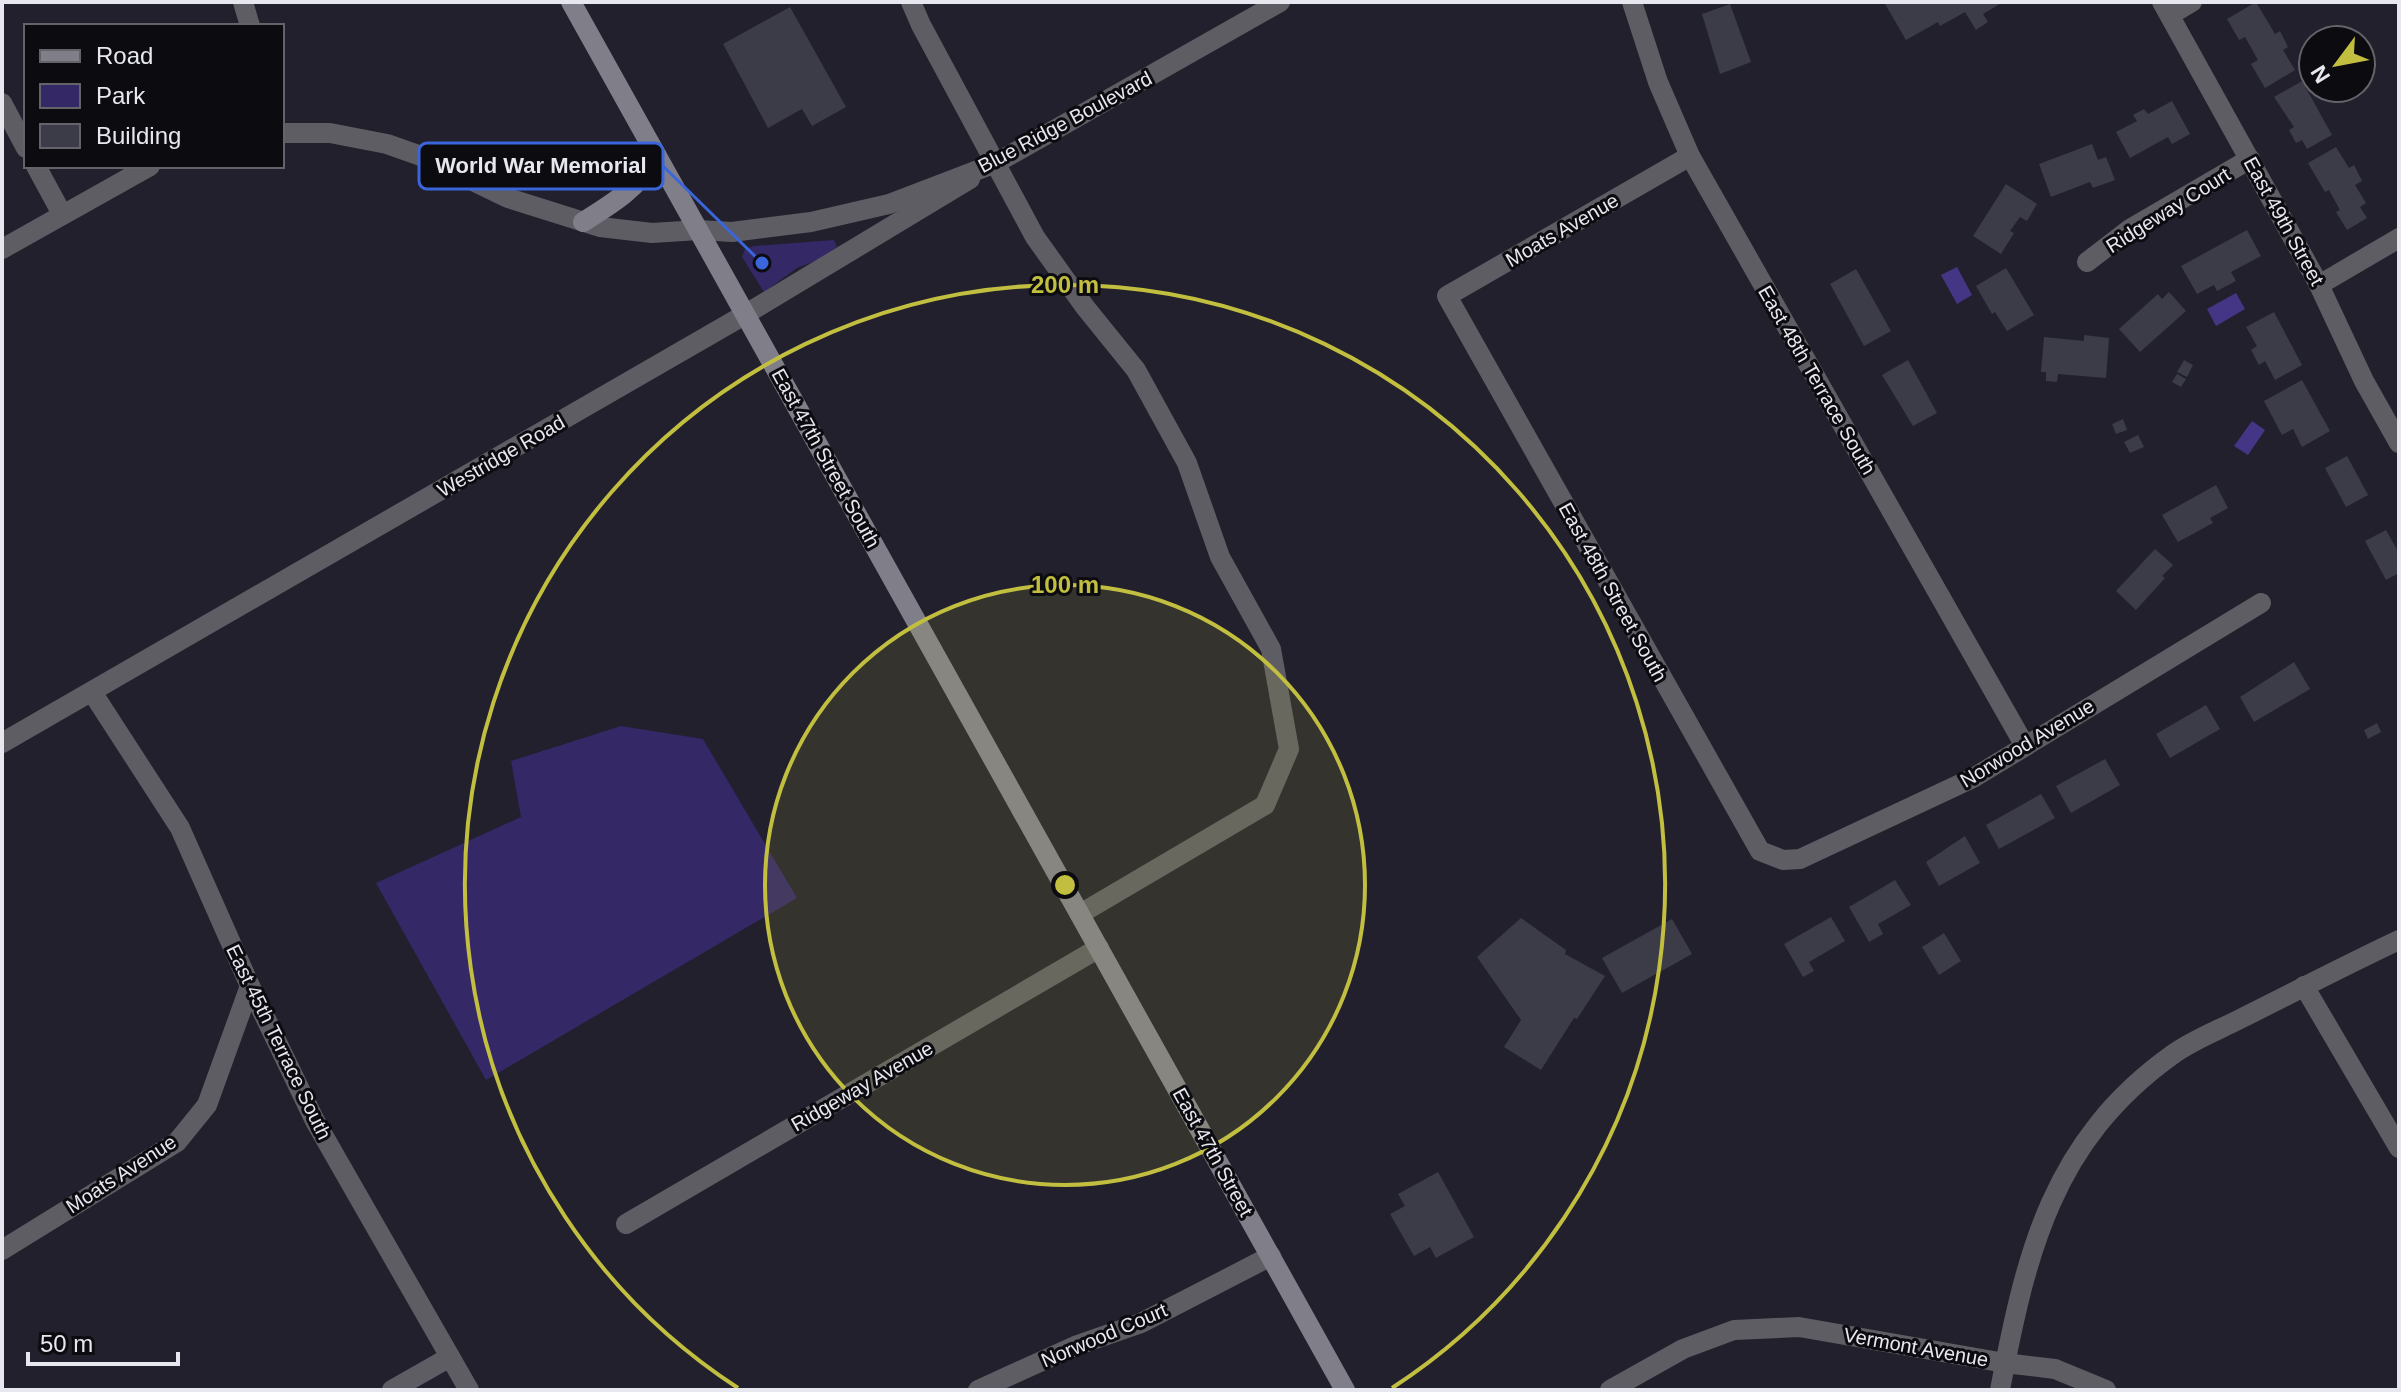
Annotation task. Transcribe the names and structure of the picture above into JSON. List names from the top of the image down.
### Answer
{
  "streets": {
    "main road": ["East 47th Street South", "East 47th Street"],
    "street": [
      "Blue Ridge Boulevard",
      "Ridgeway Court",
      "East 49th Street",
      "Moats Avenue",
      "East 48th Terrace South",
      "Westridge Road",
      "East 48th Street South",
      "Norwood Avenue",
      "East 45th Terrace South",
      "Ridgeway Avenue",
      "Norwood Court",
      "Vermont Avenue"
    ]
  },
  "crossings": [
    ["Blue Ridge Boulevard", "Westridge Road"],
    ["Blue Ridge Boulevard", "East 47th Street South"],
    ["Ridgeway Court", "East 49th Street"],
    ["Moats Avenue", "East 48th Terrace South"],
    ["Moats Avenue", "East 48th Street South"],
    ["Moats Avenue", "East 45th Terrace South"],
    ["East 48th Terrace South", "Norwood Avenue"],
    ["Westridge Road", "East 47th Street South"],
    ["Westridge Road", "East 45th Terrace South"],
    ["East 47th Street South", "East 47th Street"],
    ["East 48th Street South", "Norwood Avenue"],
    ["Ridgeway Avenue", "East 47th Street"],
    ["East 47th Street", "Norwood Court"]
  ],
  "places": ["World War Memorial"],
  "legend": ["Road", "Park", "Building"],
  "scale_bar": "50 m",
  "north": "bottom left",
  "rings": ["200 m", "100 m"]
}
